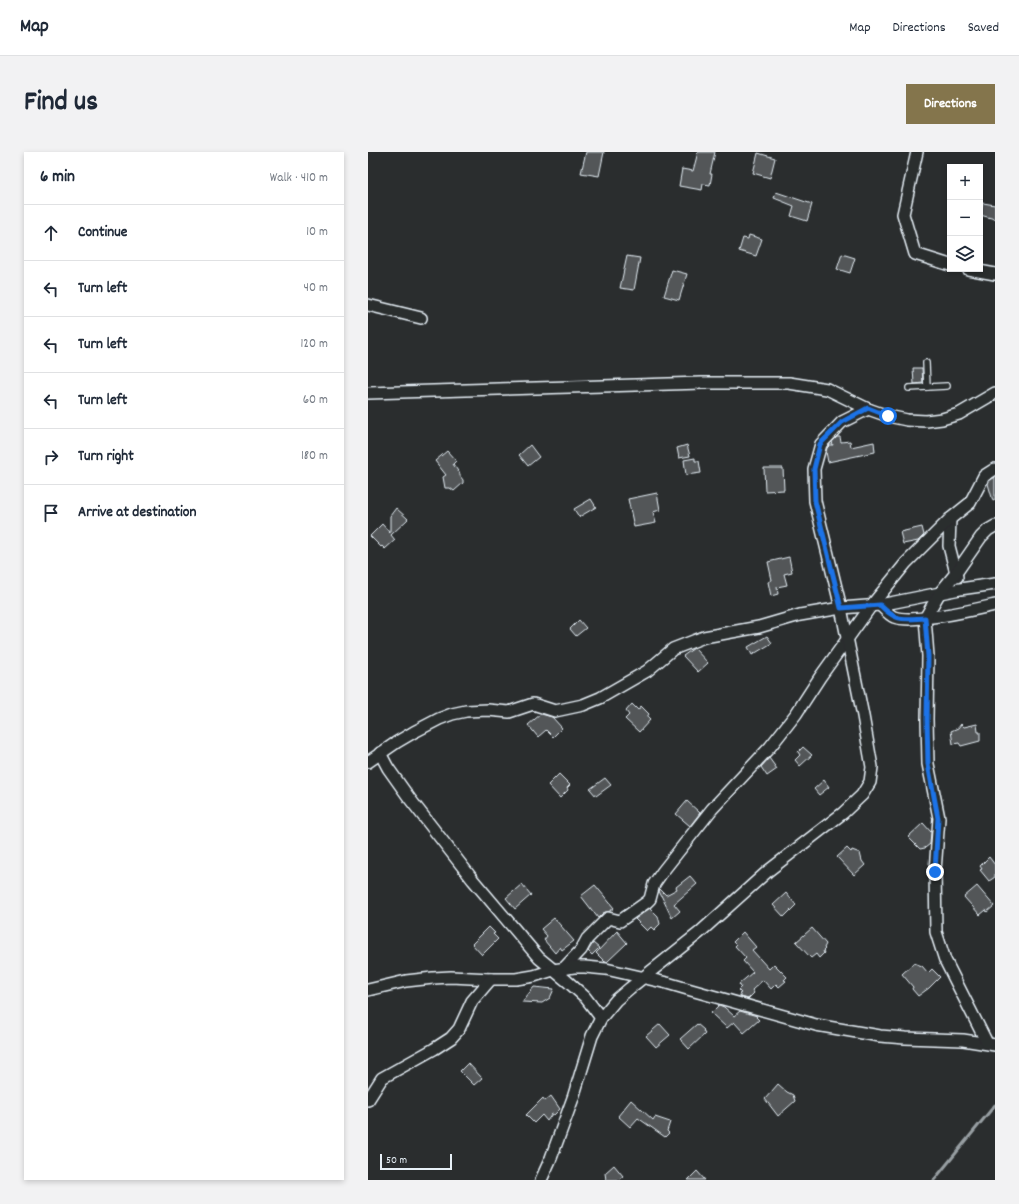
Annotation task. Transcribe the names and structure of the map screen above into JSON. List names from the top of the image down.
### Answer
{
  "scale_bar": "50 m",
  "page": {
    "header": "Map",
    "nav": ["Map", "Directions", "Saved"],
    "title": "Find us",
    "buttons": "Directions",
    "heading": ["6 min", "Walk · 410 m"],
    "map_buttons": ["+", "−"],
    "list": [
      ["Continue", "10 m"],
      ["Turn left", "40 m"],
      ["Turn left", "120 m"],
      ["Turn left", "60 m"],
      ["Turn right", "180 m"],
      "Arrive at destination"
    ],
    "scale": "50 m"
  }
}
